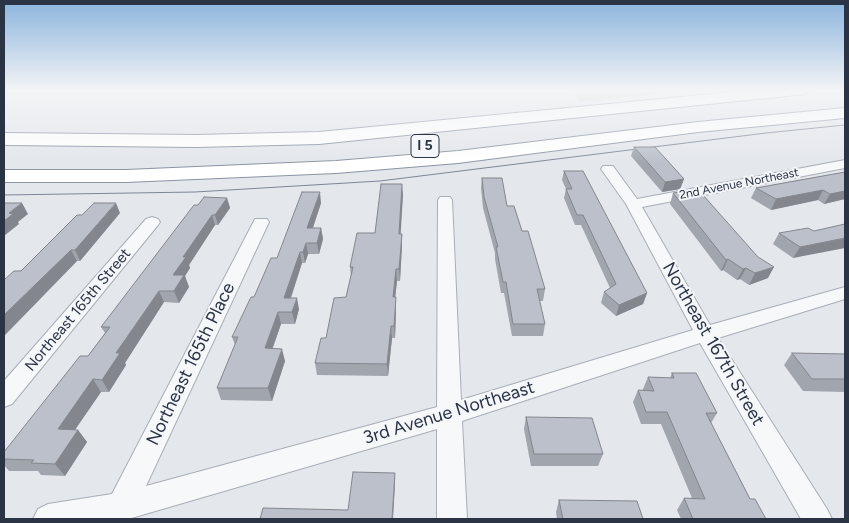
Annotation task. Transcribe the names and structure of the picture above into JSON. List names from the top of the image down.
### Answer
{
  "streets": {
    "highway": ["I 5"],
    "street": [
      "2nd Avenue Northeast",
      "Northeast 165th Street",
      "Northeast 167th Street",
      "Northeast 165th Place",
      "3rd Avenue Northeast"
    ]
  },
  "crossings": [
    ["2nd Avenue Northeast", "Northeast 167th Street"],
    ["Northeast 167th Street", "3rd Avenue Northeast"],
    ["Northeast 165th Place", "3rd Avenue Northeast"]
  ]
}
